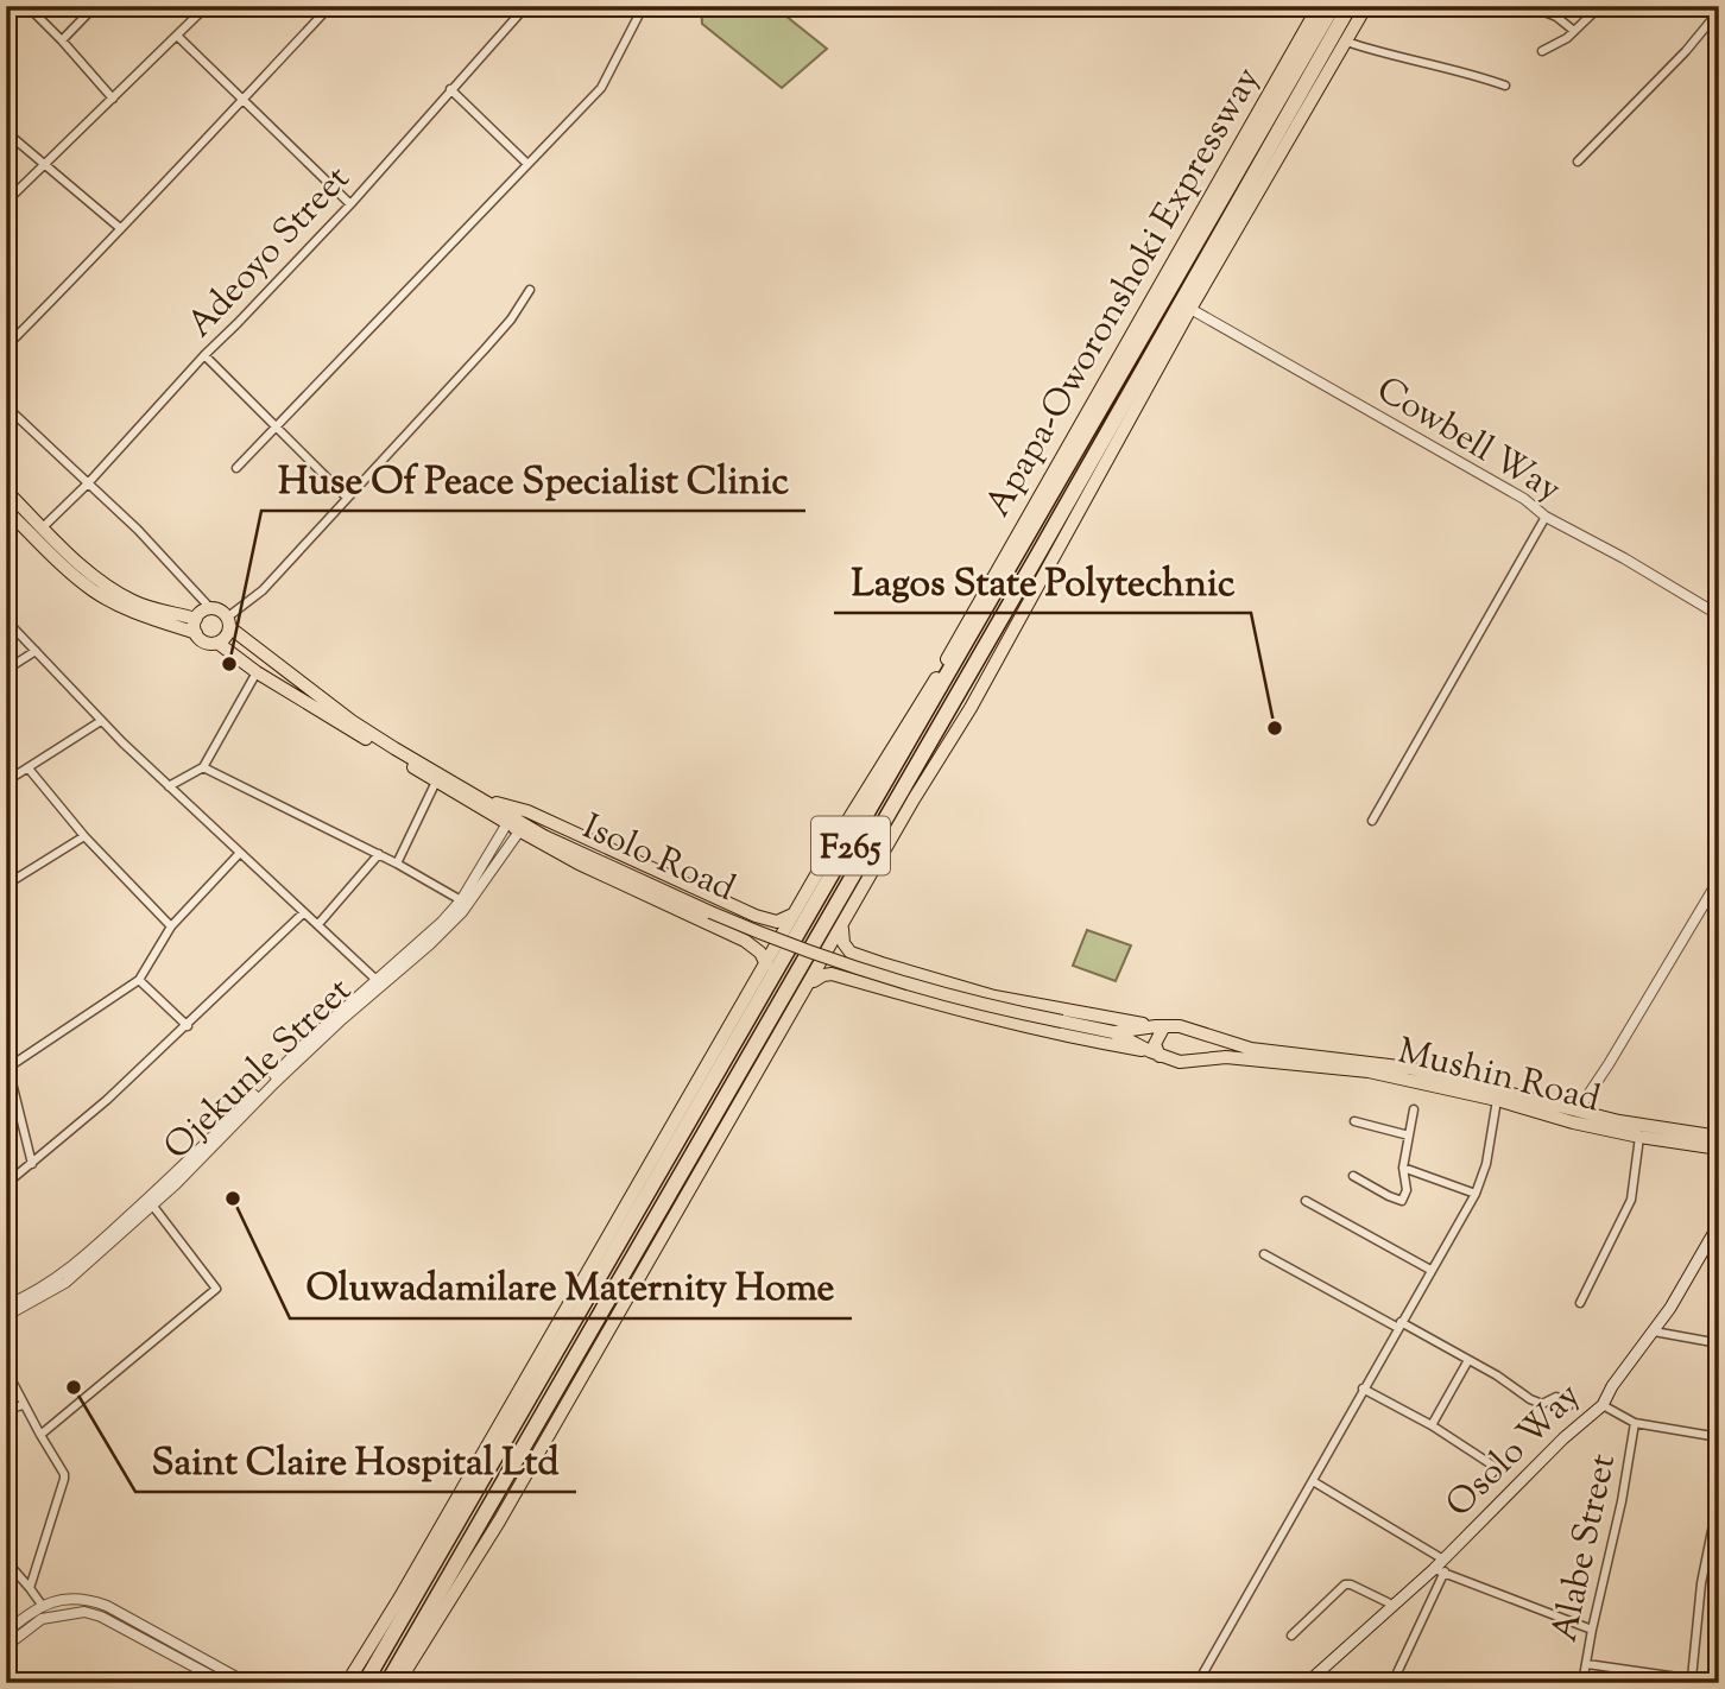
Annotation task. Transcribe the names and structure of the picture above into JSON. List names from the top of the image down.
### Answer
{
  "streets": {
    "highway": ["Apapa-Oworonshoki Expressway", "F265"],
    "main road": ["Isolo Road", "Mushin Road", "Osolo Way"],
    "street": [
      "Adeoyo Street",
      "Cowbell Way",
      "Ojekunle Street",
      "Alabe Street"
    ]
  },
  "crossings": [
    ["Apapa-Oworonshoki Expressway", "Cowbell Way"]
  ],
  "places": [
    "Huse Of Peace Specialist Clinic",
    "Lagos State Polytechnic",
    "Oluwadamilare Maternity Home",
    "Saint Claire Hospital Ltd"
  ]
}
